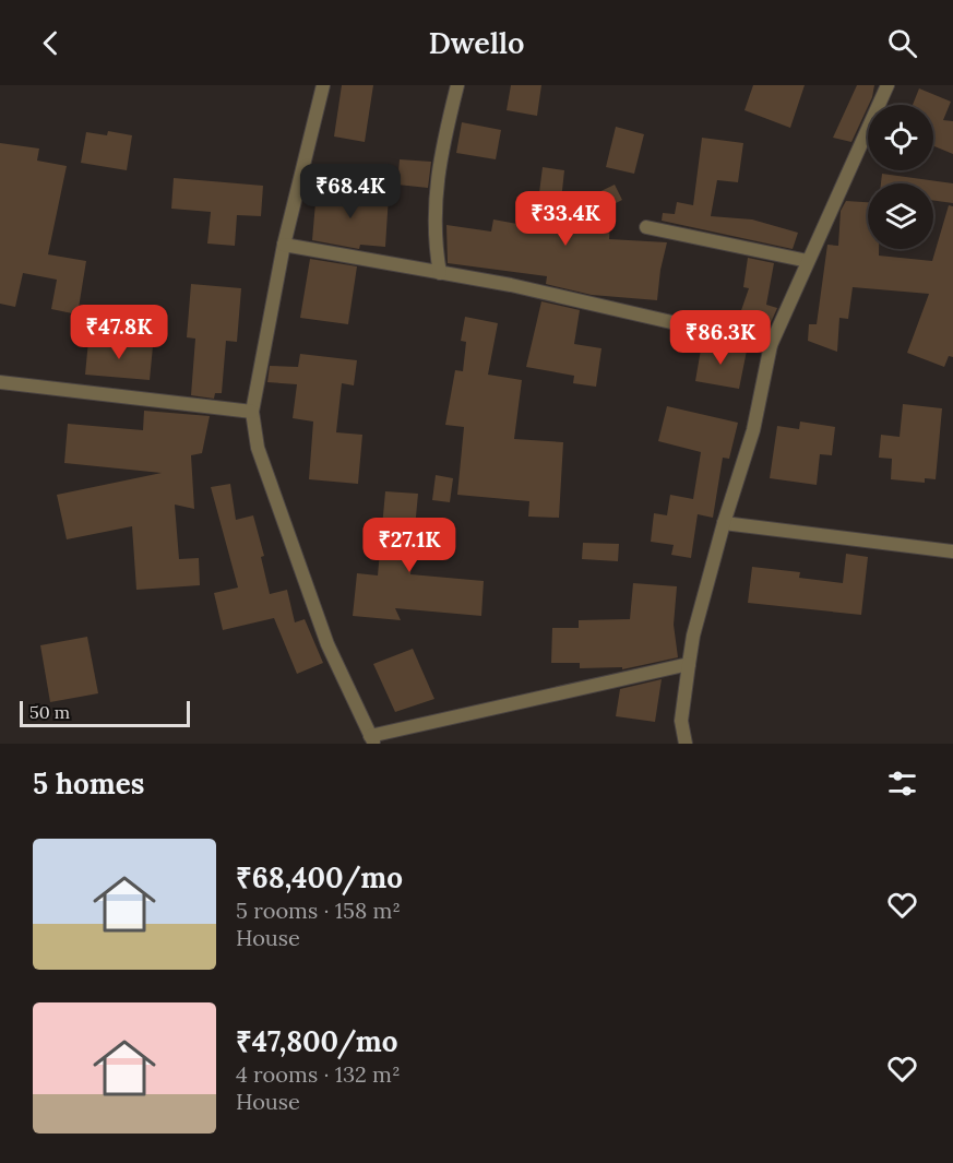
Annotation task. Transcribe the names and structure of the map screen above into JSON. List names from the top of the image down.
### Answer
{
  "scale_bar": "50 m",
  "page": {
    "header": "Dwello",
    "price": [
      "₹68.4K",
      "₹33.4K",
      "₹47.8K",
      "₹86.3K",
      "₹27.1K"
    ],
    "scale": "50 m",
    "heading": "5 homes",
    "list": [
      {
        "name": "₹68,400/mo",
        "note": "5 rooms · 158 m² · House"
      },
      {
        "name": "₹47,800/mo",
        "note": "4 rooms · 132 m² · House"
      }
    ]
  }
}
